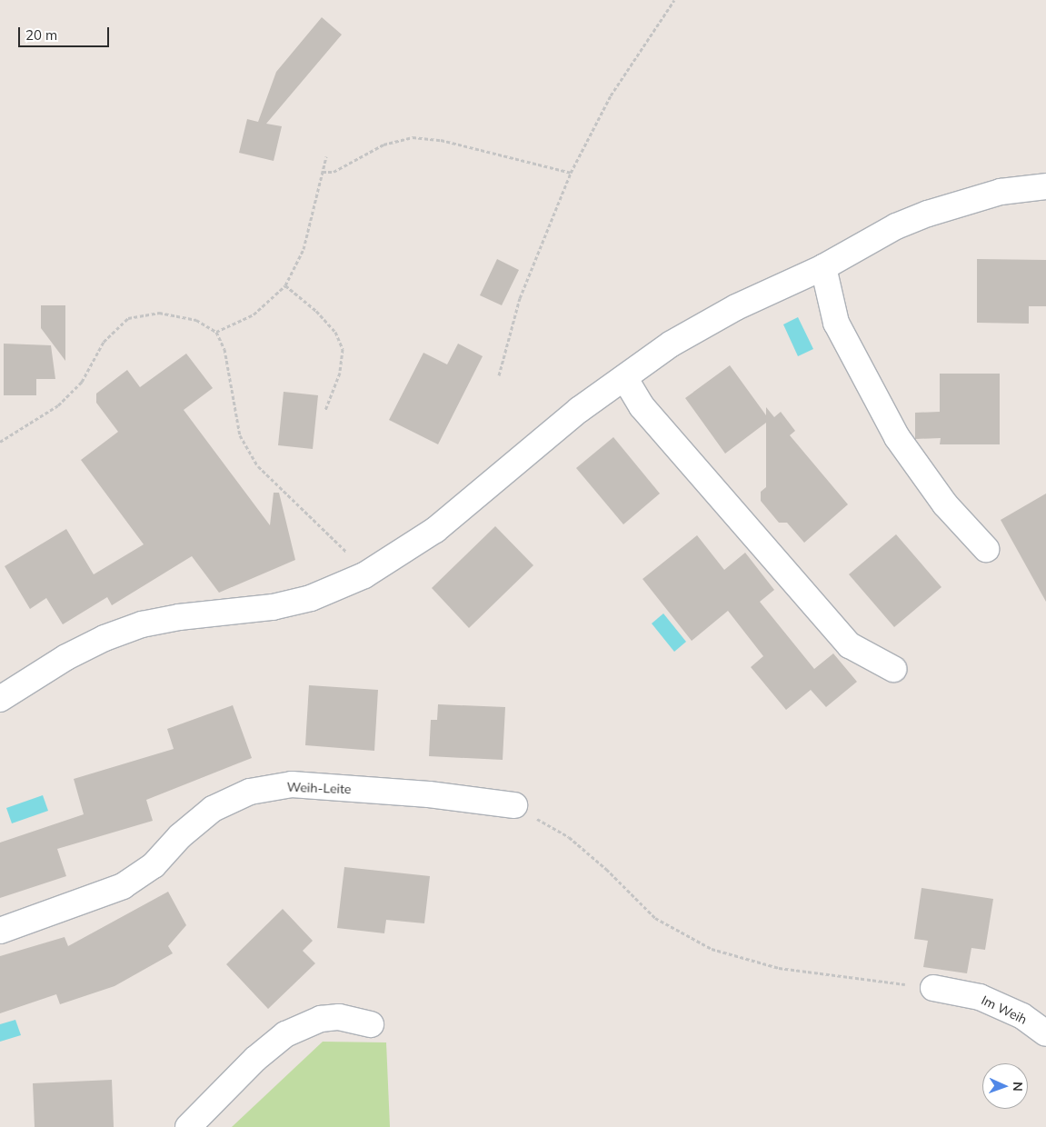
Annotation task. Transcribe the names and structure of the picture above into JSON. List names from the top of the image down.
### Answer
{
  "streets": {
    "street": ["Weih-Leite", "Im Weih"]
  },
  "scale_bar": "20 m",
  "north": "right"
}
